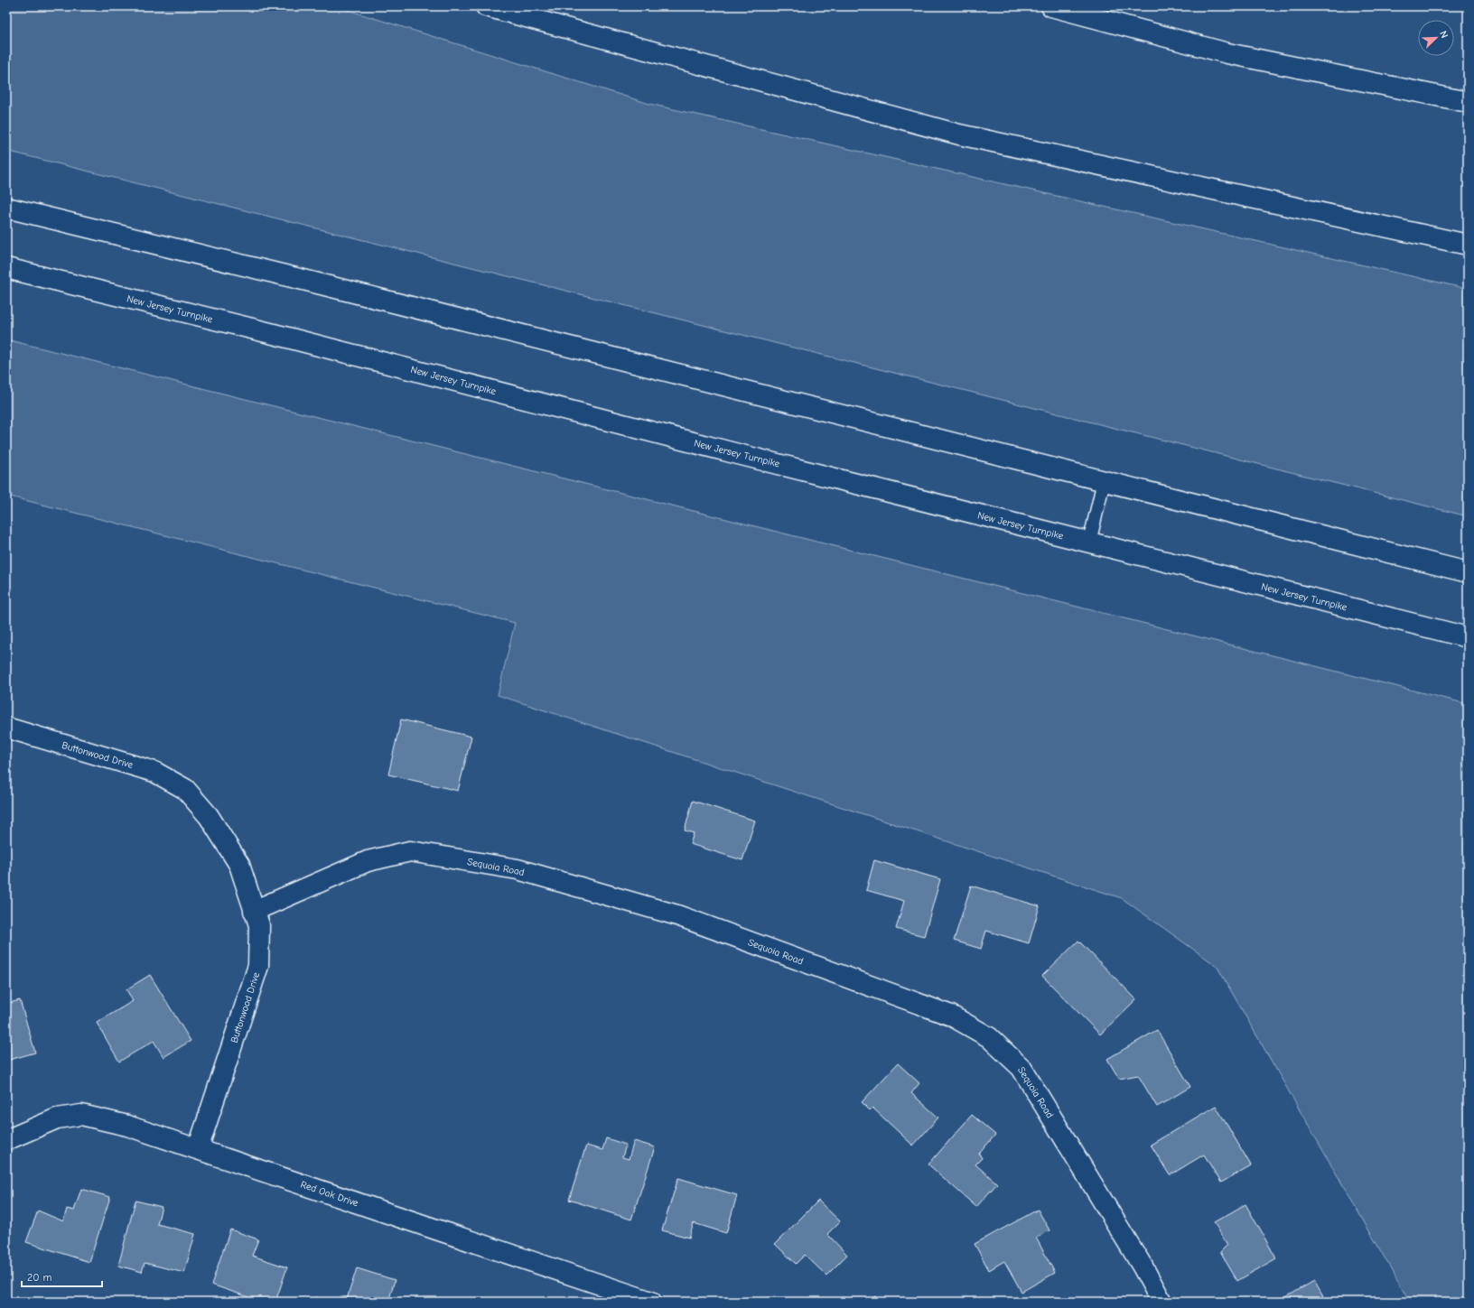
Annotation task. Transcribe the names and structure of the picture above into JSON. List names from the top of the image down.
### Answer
{
  "streets": {
    "main road": [
      "New Jersey Turnpike",
      "Buttonwood Drive",
      "Sequoia Road",
      "Red Oak Drive"
    ]
  },
  "crossings": [
    ["Buttonwood Drive", "Sequoia Road"],
    ["Buttonwood Drive", "Red Oak Drive"]
  ],
  "scale_bar": "20 m",
  "north": "top right"
}
